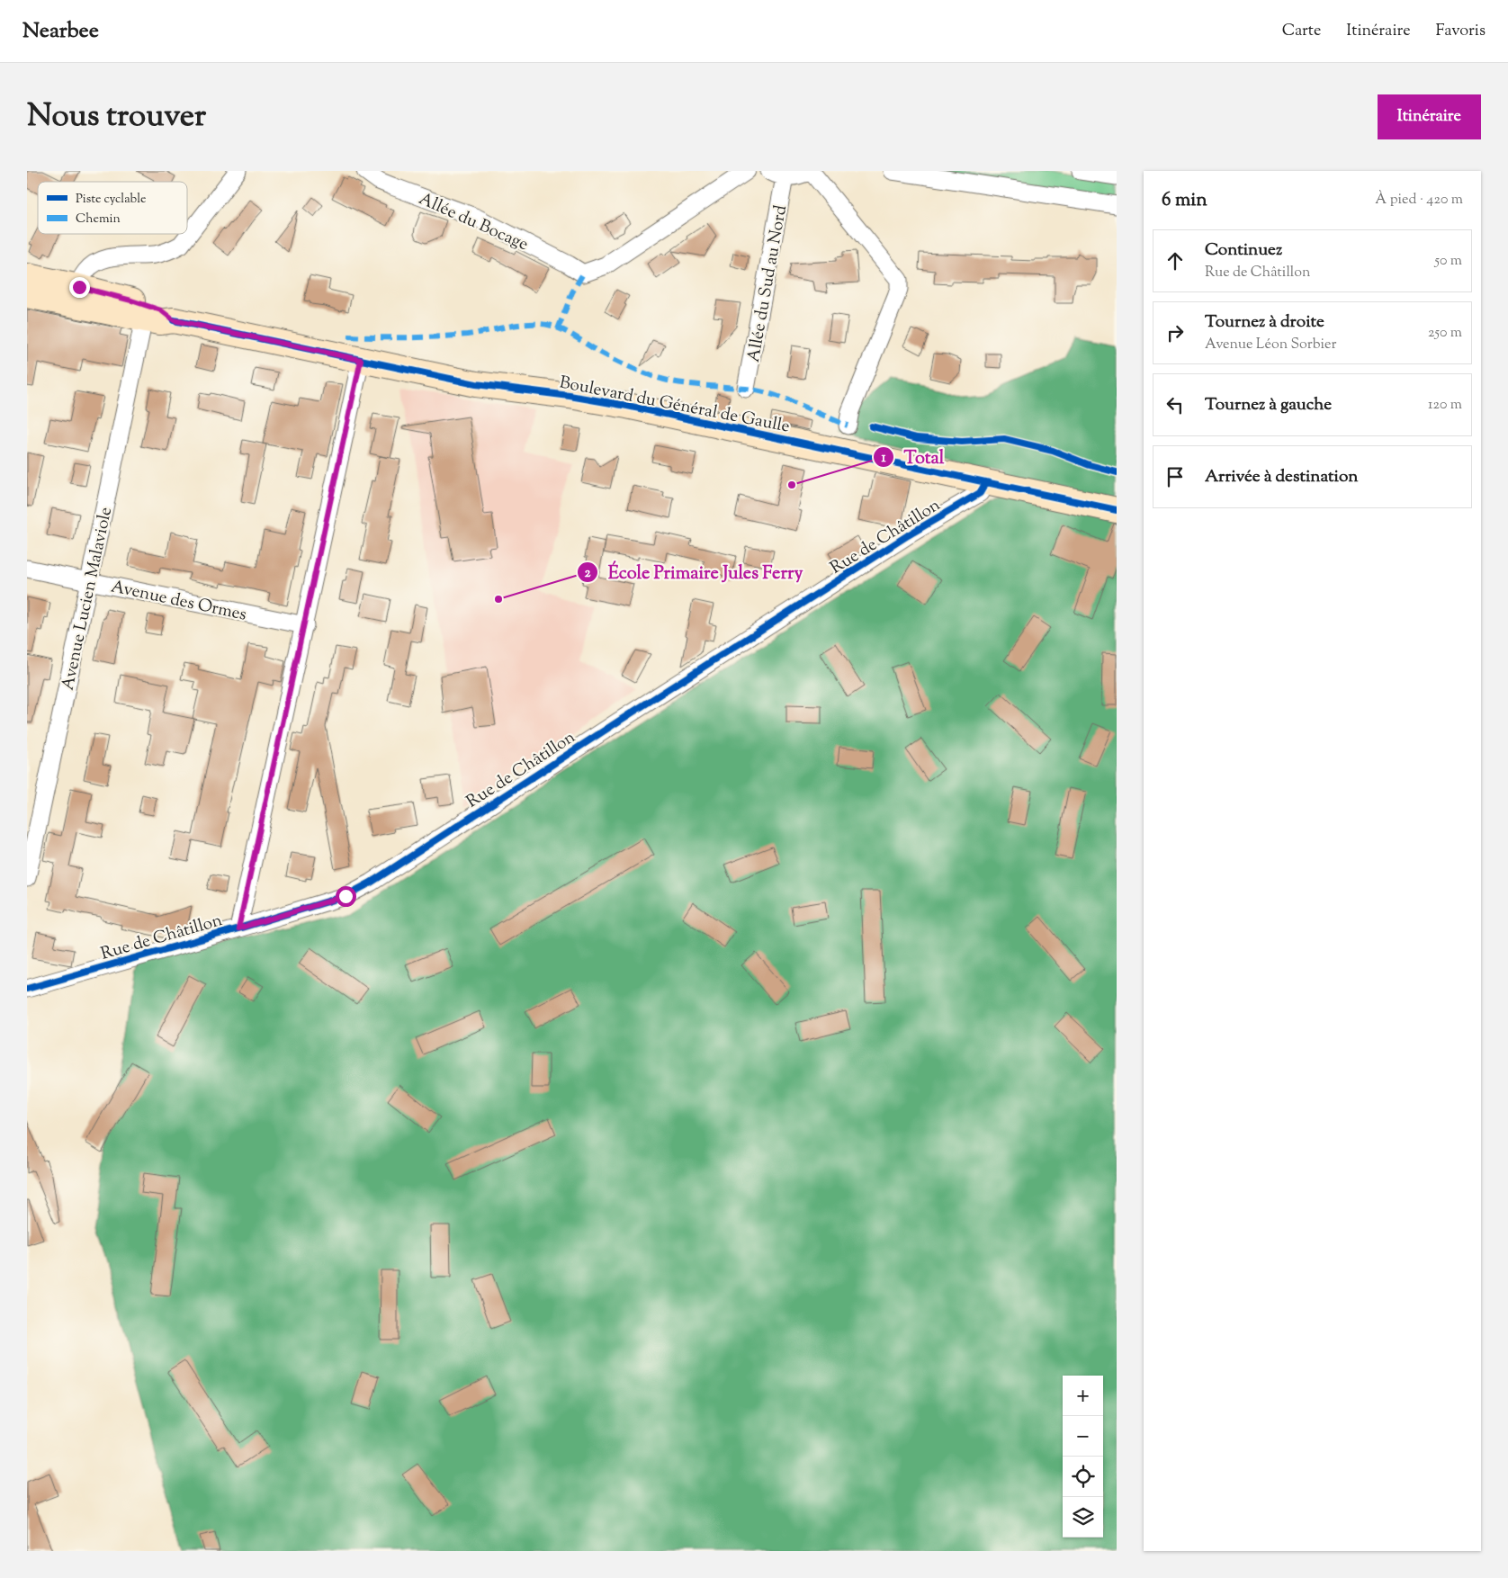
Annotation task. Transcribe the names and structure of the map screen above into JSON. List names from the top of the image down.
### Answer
{
  "streets": {
    "main road": ["Boulevard du Général de Gaulle"],
    "street": [
      "Allée du Bocage",
      "Allée du Sud au Nord",
      "Rue de Châtillon",
      "Avenue Lucien Malaviole",
      "Avenue des Ormes"
    ]
  },
  "crossings": [
    ["Boulevard du Général de Gaulle", "Rue de Châtillon"],
    ["Boulevard du Général de Gaulle", "Avenue Lucien Malaviole"],
    ["Avenue Lucien Malaviole", "Avenue des Ormes"]
  ],
  "places": ["Total", "École Primaire Jules Ferry"],
  "legend": ["Piste cyclable", "Chemin"],
  "page": {
    "header": "Nearbee",
    "nav": ["Carte", "Itinéraire", "Favoris"],
    "title": "Nous trouver",
    "buttons": "Itinéraire",
    "heading": ["6 min", "À pied · 420 m"],
    "list": [
      ["Continuez", "Rue de Châtillon", "50 m"],
      ["Tournez à droite", "Avenue Léon Sorbier", "250 m"],
      ["Tournez à gauche", "120 m"],
      "Arrivée à destination"
    ],
    "map_buttons": ["+", "−"]
  }
}
